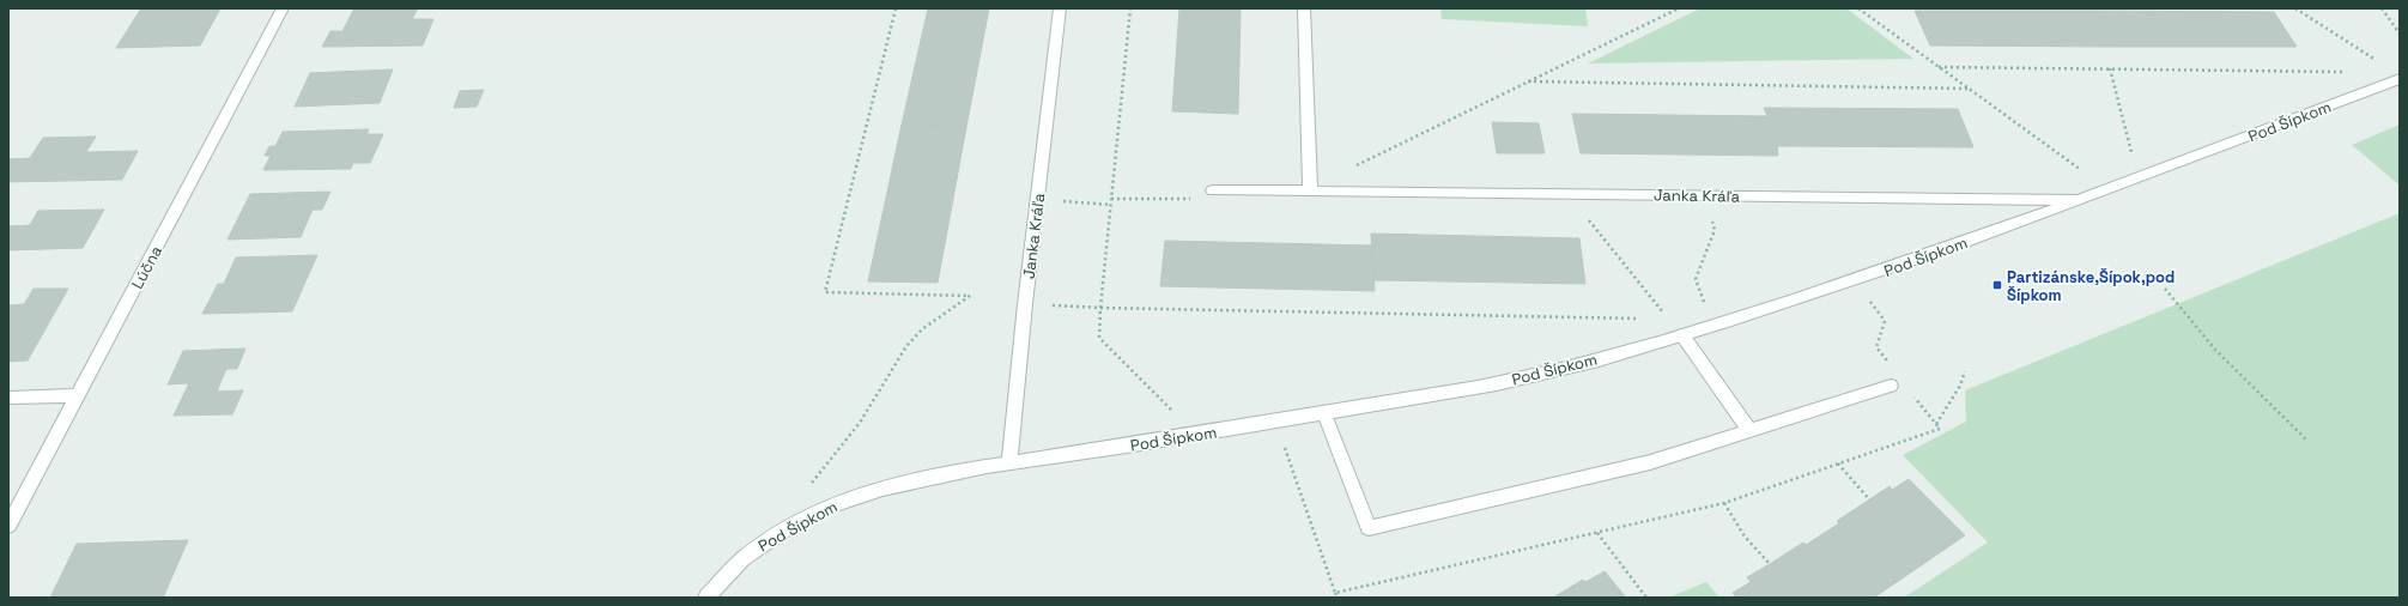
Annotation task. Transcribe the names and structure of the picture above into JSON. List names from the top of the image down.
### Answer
{
  "streets": {
    "street": ["Pod Šípkom", "Janka Kráľa", "Lúčna"]
  },
  "crossings": [
    ["Pod Šípkom", "Janka Kráľa"]
  ],
  "places": {
    "transit": ["Partizánske,Šípok,pod Šípkom"]
  }
}
